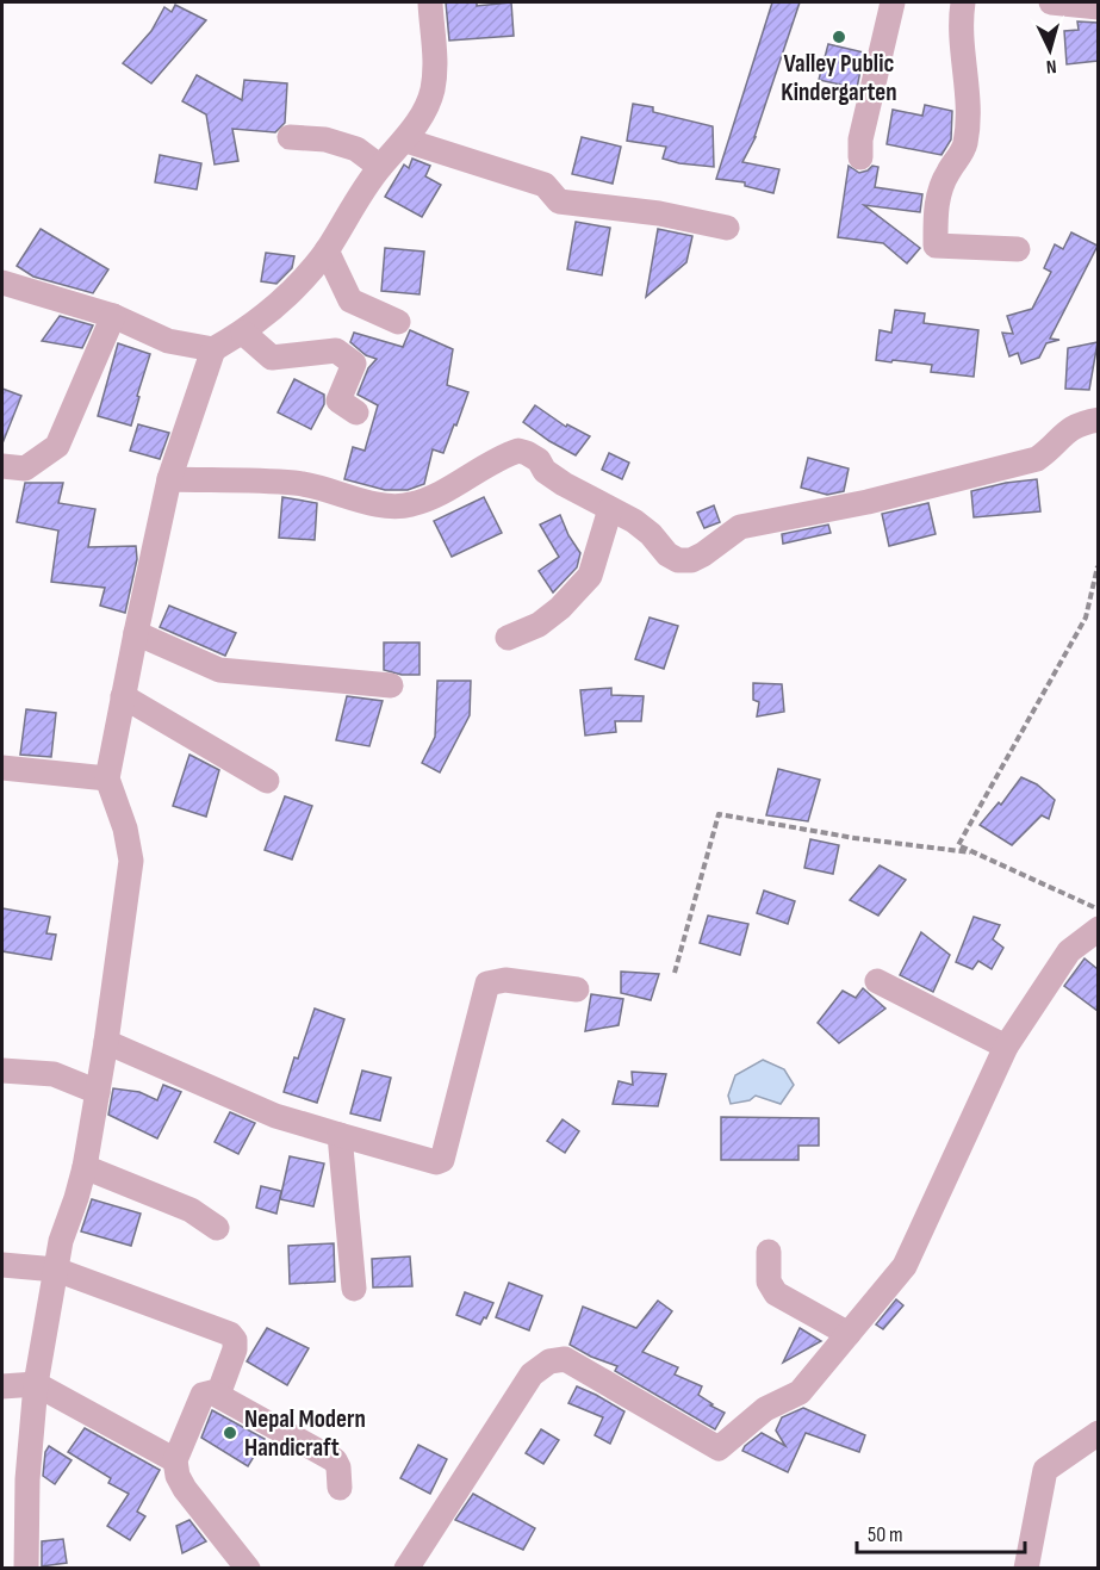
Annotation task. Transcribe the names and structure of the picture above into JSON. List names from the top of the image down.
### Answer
{
  "places": ["Valley Public Kindergarten", "Nepal Modern Handicraft"],
  "scale_bar": "50 m",
  "north": "bottom"
}
